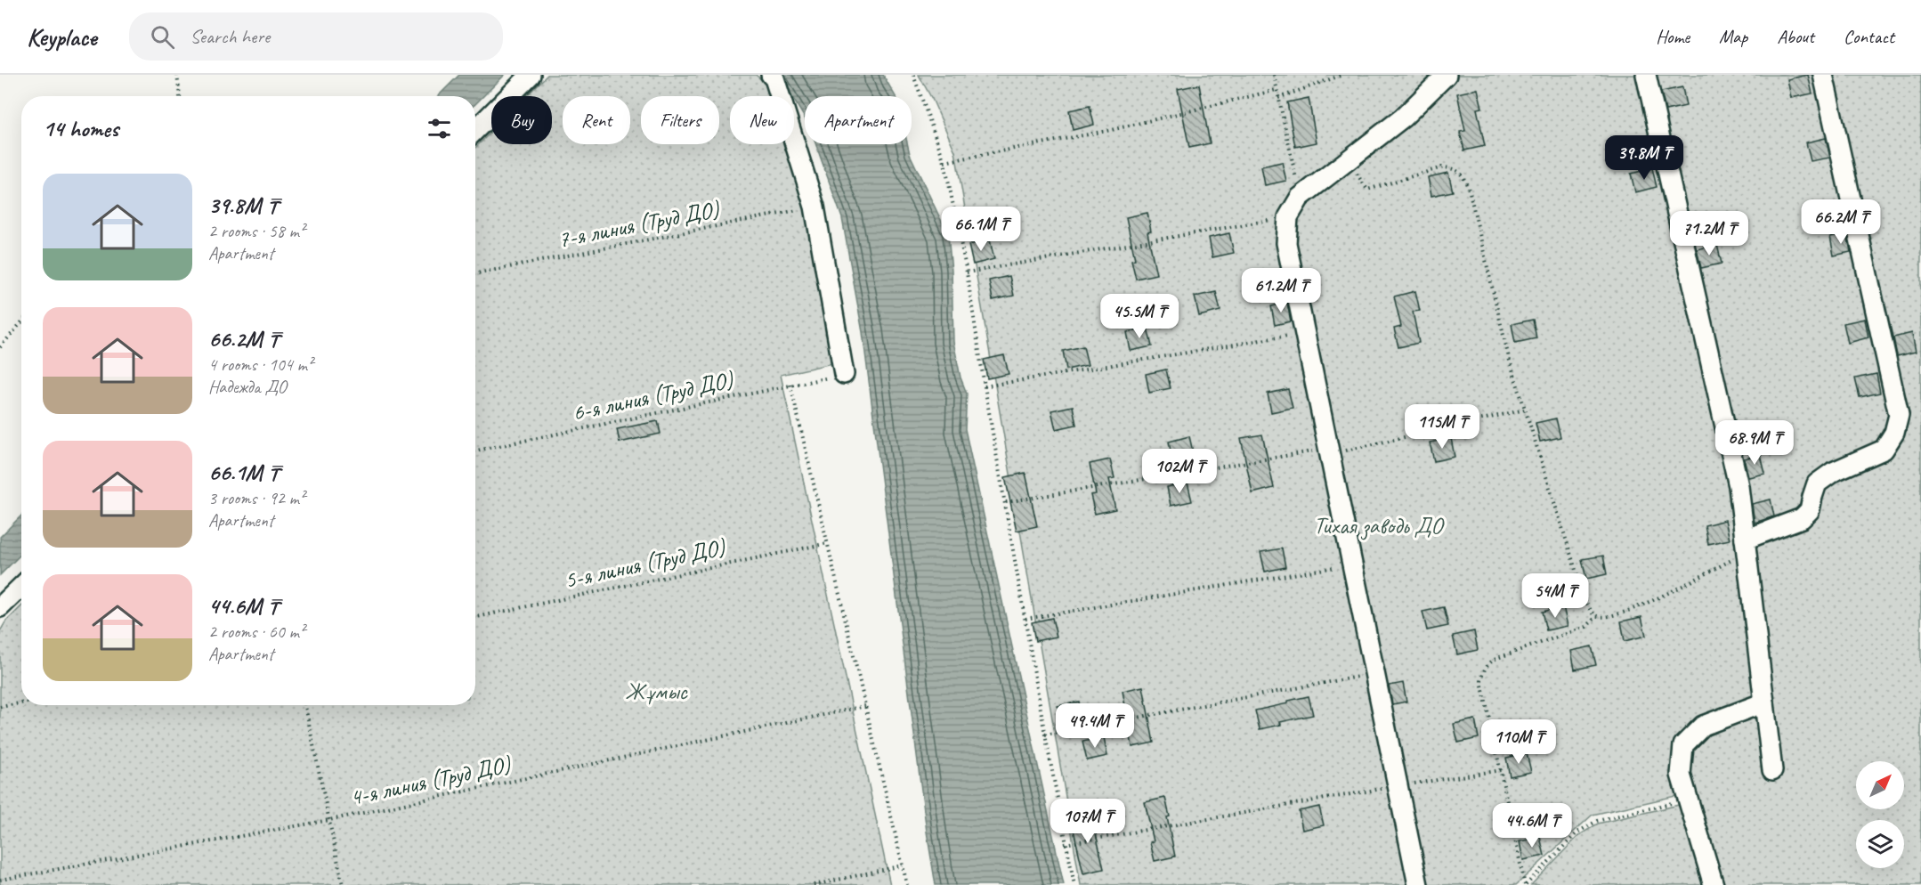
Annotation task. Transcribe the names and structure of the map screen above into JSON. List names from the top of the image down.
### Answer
{
  "streets": {
    "path": [
      "7-я линия (Труд ДО)",
      "6-я линия (Труд ДО)",
      "5-я линия (Труд ДО)",
      "4-я линия (Труд ДО)"
    ]
  },
  "parks": ["Тихая заводь ДО", "Жұмыс"],
  "north": "top right",
  "page": {
    "header": "Keyplace",
    "search": "Search here",
    "nav": [
      "Home",
      "Map",
      "About",
      "Contact"
    ],
    "chip": [
      "Buy",
      "Rent",
      "Filters",
      "New",
      "Apartment"
    ],
    "heading": "14 homes",
    "price": [
      "39.8M ₸",
      "66.2M ₸",
      "66.1M ₸",
      "71.2M ₸",
      "61.2M ₸",
      "45.5M ₸",
      "115M ₸",
      "68.9M ₸",
      "102M ₸",
      "54M ₸",
      "49.4M ₸",
      "110M ₸",
      "107M ₸",
      "44.6M ₸"
    ],
    "list": [
      {
        "name": "39.8M ₸",
        "note": "2 rooms · 58 m² · Apartment"
      },
      {
        "name": "66.2M ₸",
        "note": "4 rooms · 104 m² · Надежда ДО"
      },
      {
        "name": "66.1M ₸",
        "note": "3 rooms · 92 m² · Apartment"
      },
      {
        "name": "44.6M ₸",
        "note": "2 rooms · 60 m² · Apartment"
      }
    ]
  }
}
